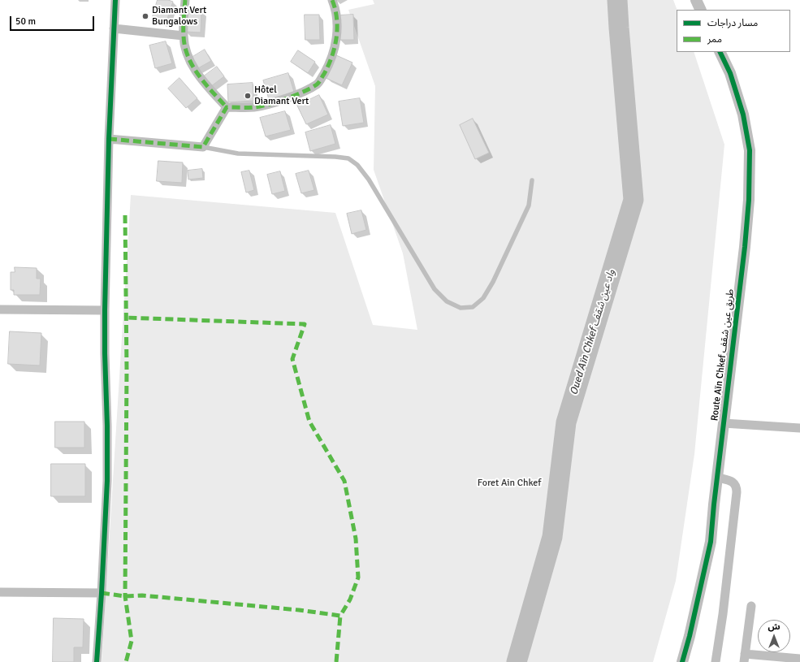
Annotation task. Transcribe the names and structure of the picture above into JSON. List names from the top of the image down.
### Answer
{
  "streets": {
    "street": ["Route Aïn Chkef طريق عين شقف"]
  },
  "water": ["Oued Aïn Chkef واد عين شقف"],
  "parks": ["Foret Ain Chkef"],
  "places": ["Diamant Vert Bungalows", "Hôtel Diamant Vert"],
  "legend": ["مسار دراجات", "ممر"],
  "scale_bar": "50 m",
  "north": "top"
}
